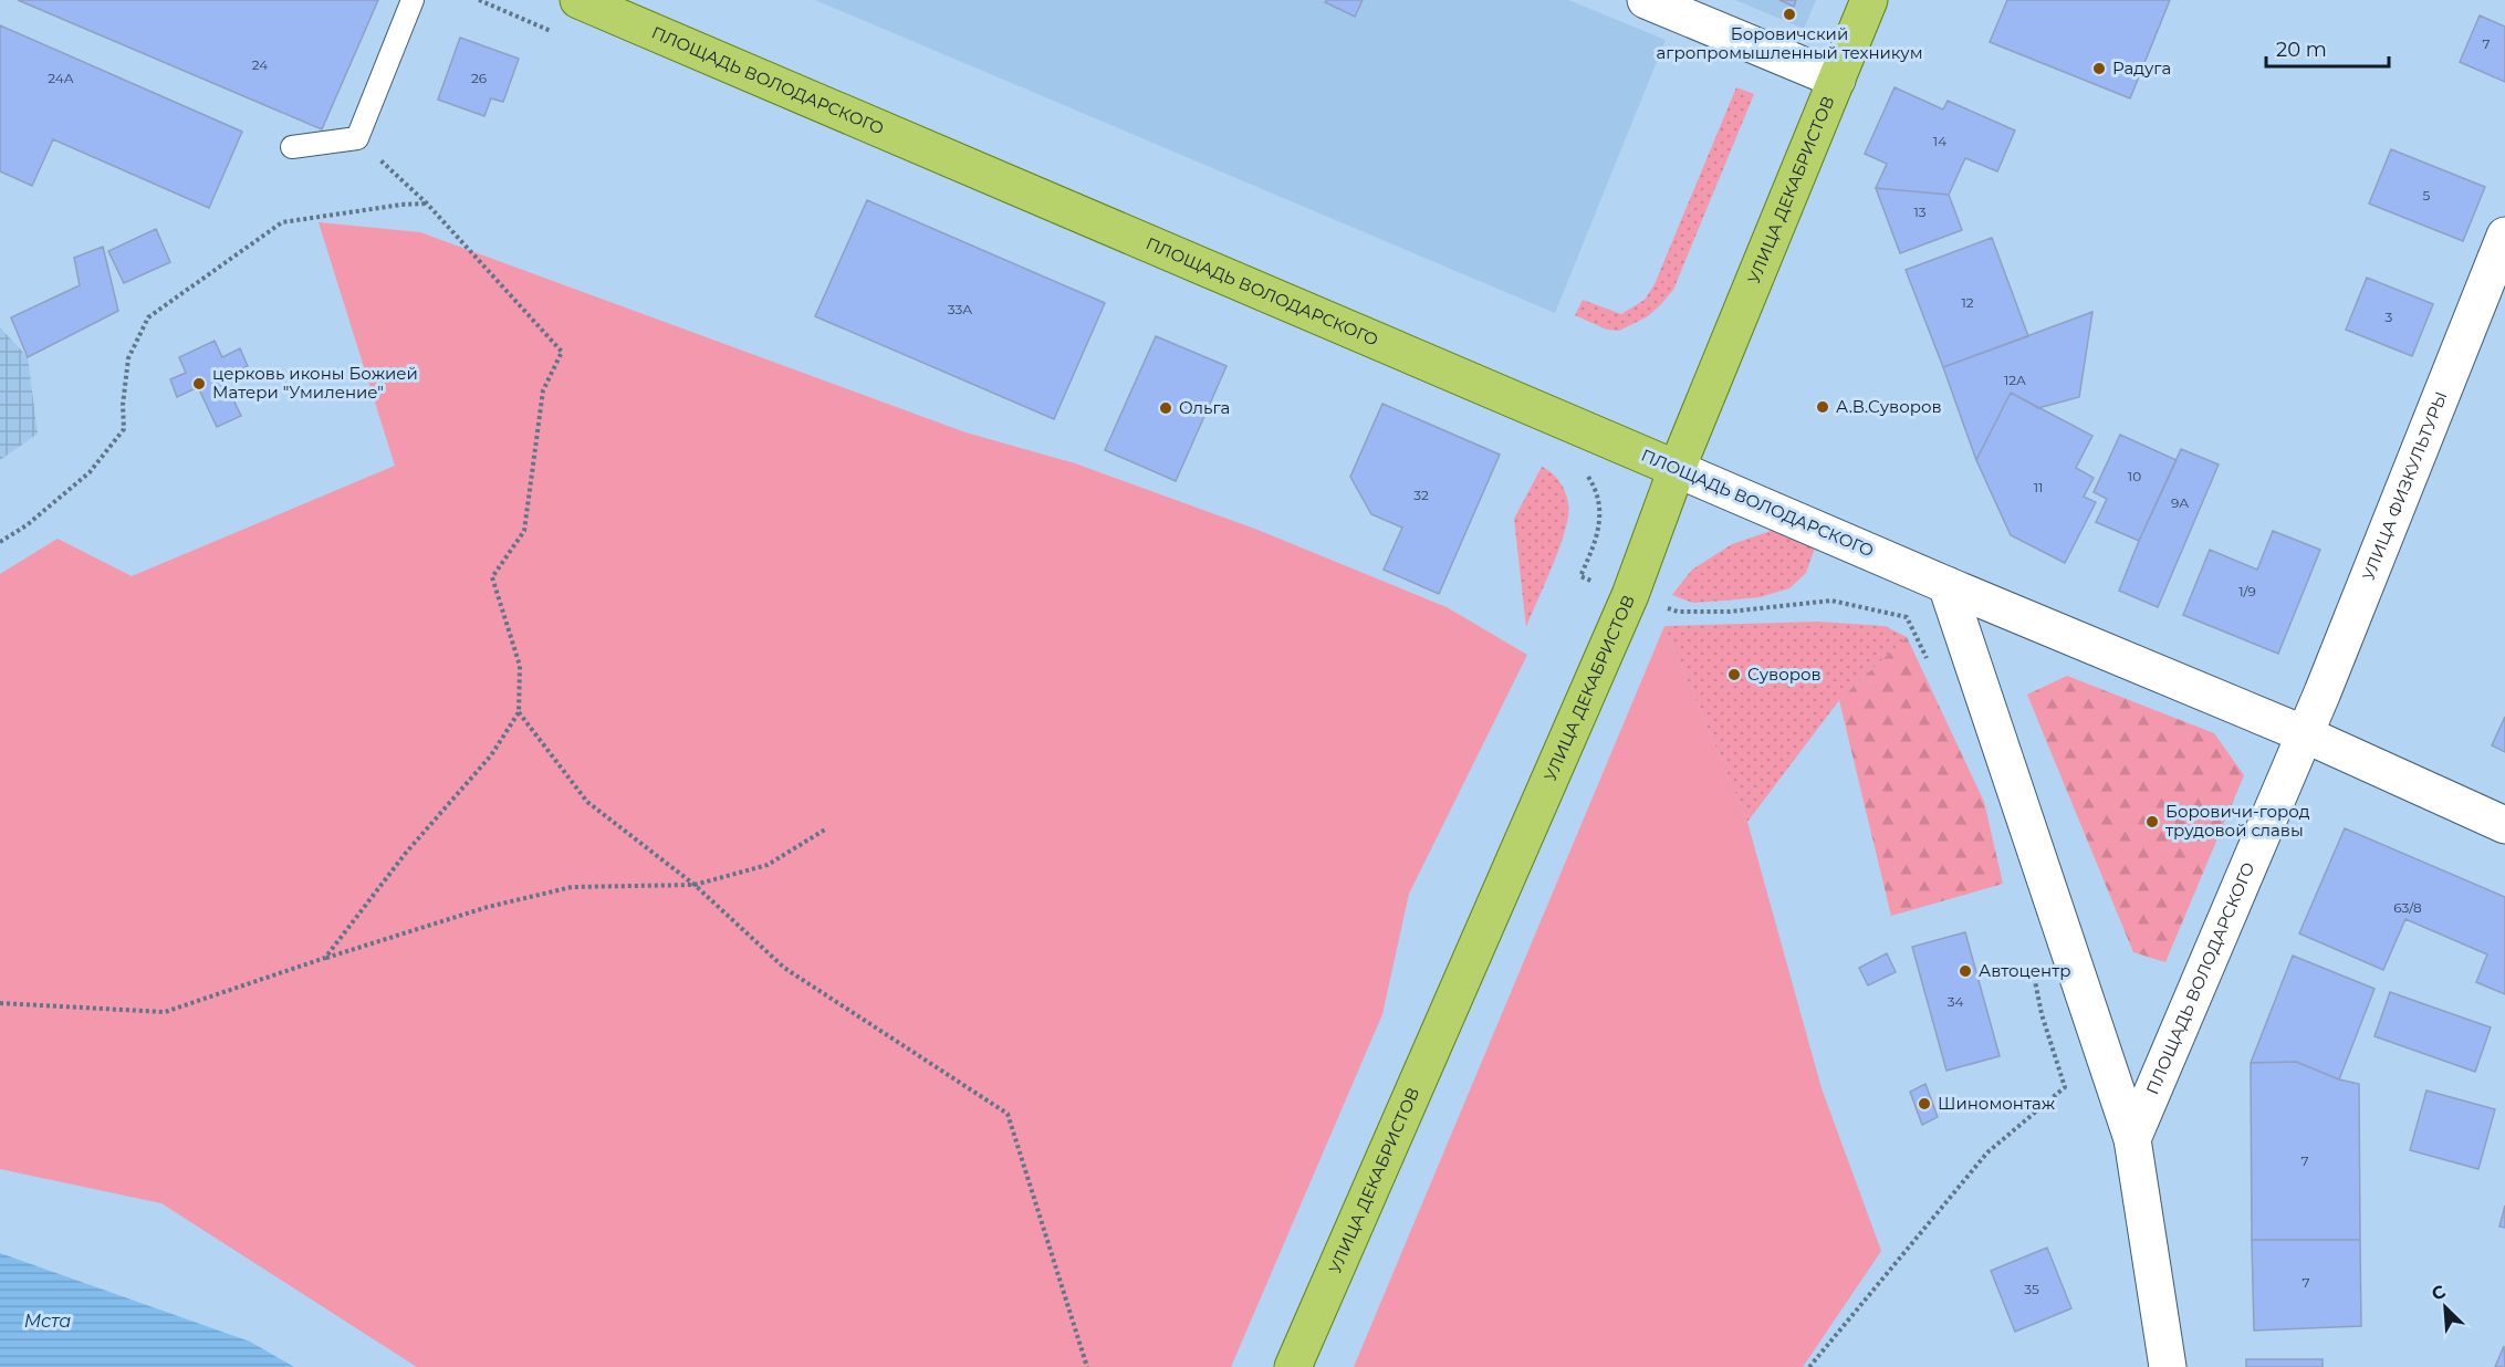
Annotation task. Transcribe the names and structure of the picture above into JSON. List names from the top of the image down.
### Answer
{
  "streets": {
    "main road": ["ПЛОЩАДЬ ВОЛОДАРСКОГО", "УЛИЦА ДЕКАБРИСТОВ"],
    "street": ["УЛИЦА ФИЗКУЛЬТУРЫ"]
  },
  "crossings": [
    ["ПЛОЩАДЬ ВОЛОДАРСКОГО", "УЛИЦА ДЕКАБРИСТОВ"],
    ["ПЛОЩАДЬ ВОЛОДАРСКОГО", "УЛИЦА ФИЗКУЛЬТУРЫ"]
  ],
  "water": ["Мста"],
  "places": [
    "Боровичский агропромышленный техникум",
    "Радуга",
    "церковь иконы Божией Матери \"Умиление\"",
    "А.В.Суворов",
    "Ольга",
    "Суворов",
    "Боровичи-город трудовой славы",
    "Автоцентр",
    "Шиномонтаж"
  ],
  "house_numbers": [
    "7",
    "24",
    "24А",
    "26",
    "14",
    "5",
    "13",
    "12",
    "33А",
    "3",
    "12А",
    "10",
    "11",
    "32",
    "9А",
    "1/9",
    "63/8",
    "34",
    "7",
    "7",
    "35"
  ],
  "scale_bar": "20 m",
  "north": "top left"
}
